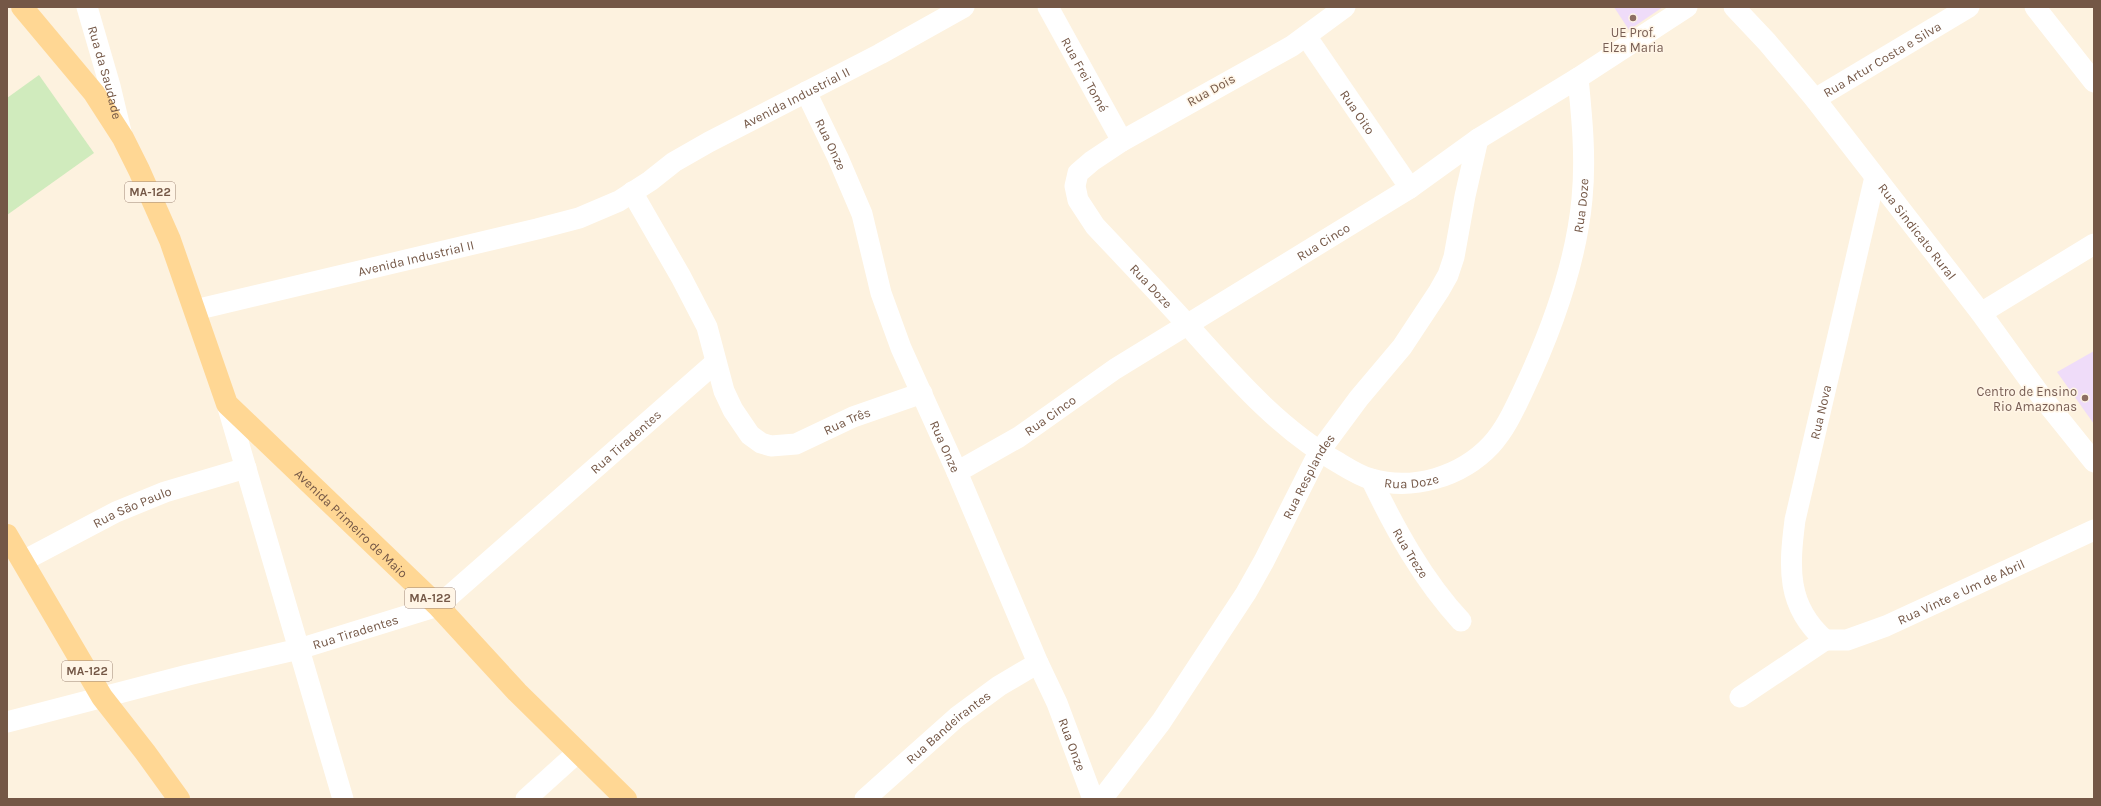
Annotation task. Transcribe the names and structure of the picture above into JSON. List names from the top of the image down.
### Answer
{
  "streets": {
    "main road": ["MA-122", "Avenida Primeiro de Maio"],
    "street": [
      "Rua Artur Costa e Silva",
      "Rua da Saudade",
      "Rua Frei Tomé",
      "Rua Dois",
      "Avenida Industrial II",
      "Rua Oito",
      "Rua Onze",
      "Rua Doze",
      "Rua Sindicato Rural",
      "Rua Cinco",
      "Rua Nova",
      "Rua Três",
      "Rua Tiradentes",
      "Rua Resplandes",
      "Rua São Paulo",
      "Rua Treze",
      "Rua Vinte e Um de Abril",
      "Rua Bandeirantes"
    ]
  },
  "crossings": [
    ["Rua Artur Costa e Silva", "Rua Sindicato Rural"],
    ["Rua da Saudade", "MA-122"],
    ["Rua Frei Tomé", "Rua Dois"],
    ["Rua Dois", "Rua Oito"],
    ["Rua Dois", "Rua Doze"],
    ["Avenida Industrial II", "Rua Onze"],
    ["Avenida Industrial II", "MA-122"],
    ["Rua Oito", "Rua Cinco"],
    ["Rua Onze", "Rua Cinco"],
    ["Rua Onze", "Rua Três"],
    ["Rua Onze", "Rua Bandeirantes"],
    ["MA-122", "Rua Tiradentes"],
    ["MA-122", "Rua São Paulo"],
    ["MA-122", "Avenida Primeiro de Maio"],
    ["Rua Doze", "Rua Cinco"],
    ["Rua Doze", "Rua Resplandes"],
    ["Rua Doze", "Rua Treze"],
    ["Rua Sindicato Rural", "Rua Nova"],
    ["Rua Cinco", "Rua Resplandes"],
    ["Rua Nova", "Rua Vinte e Um de Abril"],
    ["Rua Três", "Rua Tiradentes"],
    ["Rua Tiradentes", "Avenida Primeiro de Maio"]
  ],
  "places": ["UE Prof. Elza Maria", "Centro de Ensino Rio Amazonas"]
}
